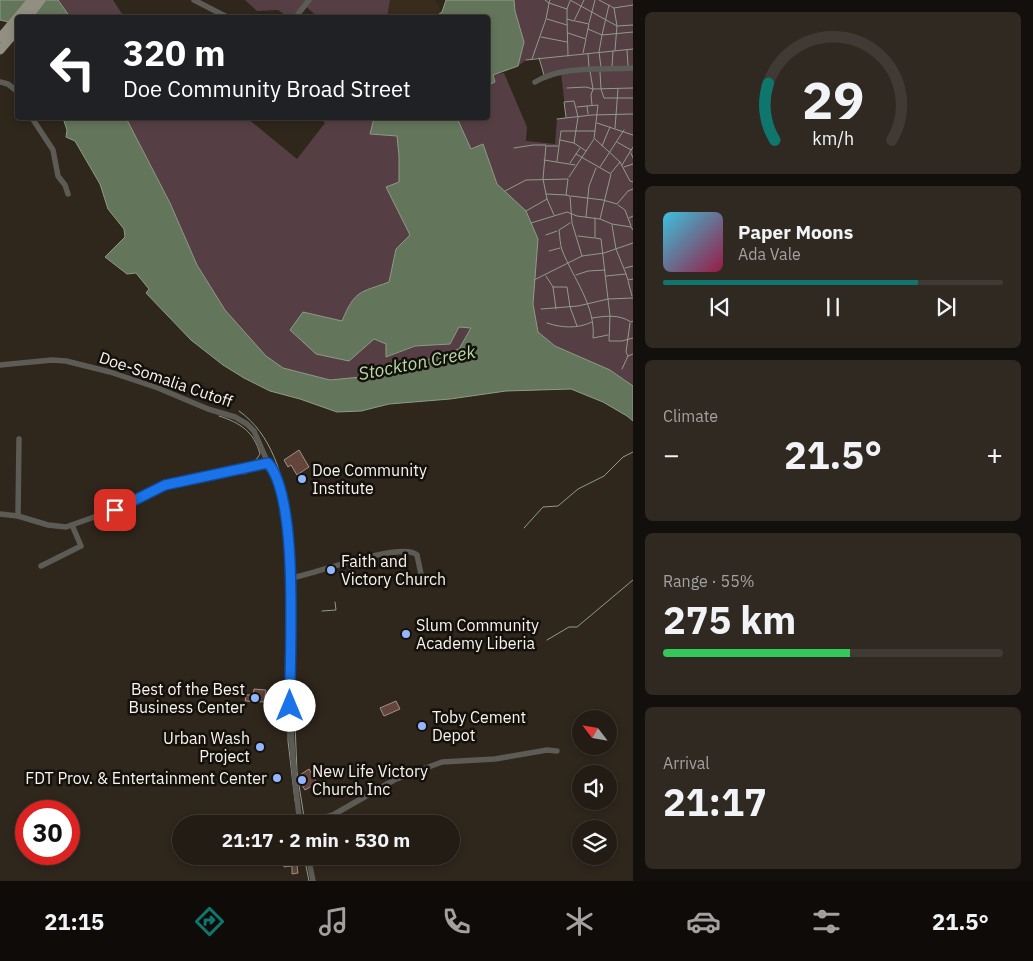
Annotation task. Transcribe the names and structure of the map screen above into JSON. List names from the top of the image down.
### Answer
{
  "streets": {
    "street": ["Doe-Somalia Cutoff"]
  },
  "water": ["Stockton Creek"],
  "places": [
    "Doe Community Institute",
    "Faith and Victory Church",
    "Slum Community Academy Liberia",
    "Best of the Best Business Center",
    "Toby Cement Depot",
    "Urban Wash Project",
    "FDT Prov. & Entertainment Center",
    "New Life Victory Church Inc"
  ],
  "north": "top left",
  "page": {
    "turn": ["320 m", "Doe Community Broad Street"],
    "song": ["Paper Moons", "Ada Vale"],
    "tile": [
      "Climate",
      ["Range · 55%", "275 km"],
      ["Arrival", "21:17"]
    ],
    "heat": ["−", "21.5°", "+"],
    "limit": "30",
    "trip": "21:17 · 2 min · 530 m",
    "tabs": ["21:15", "21.5°"],
    "gauge": ["29", "km/h"]
  }
}
